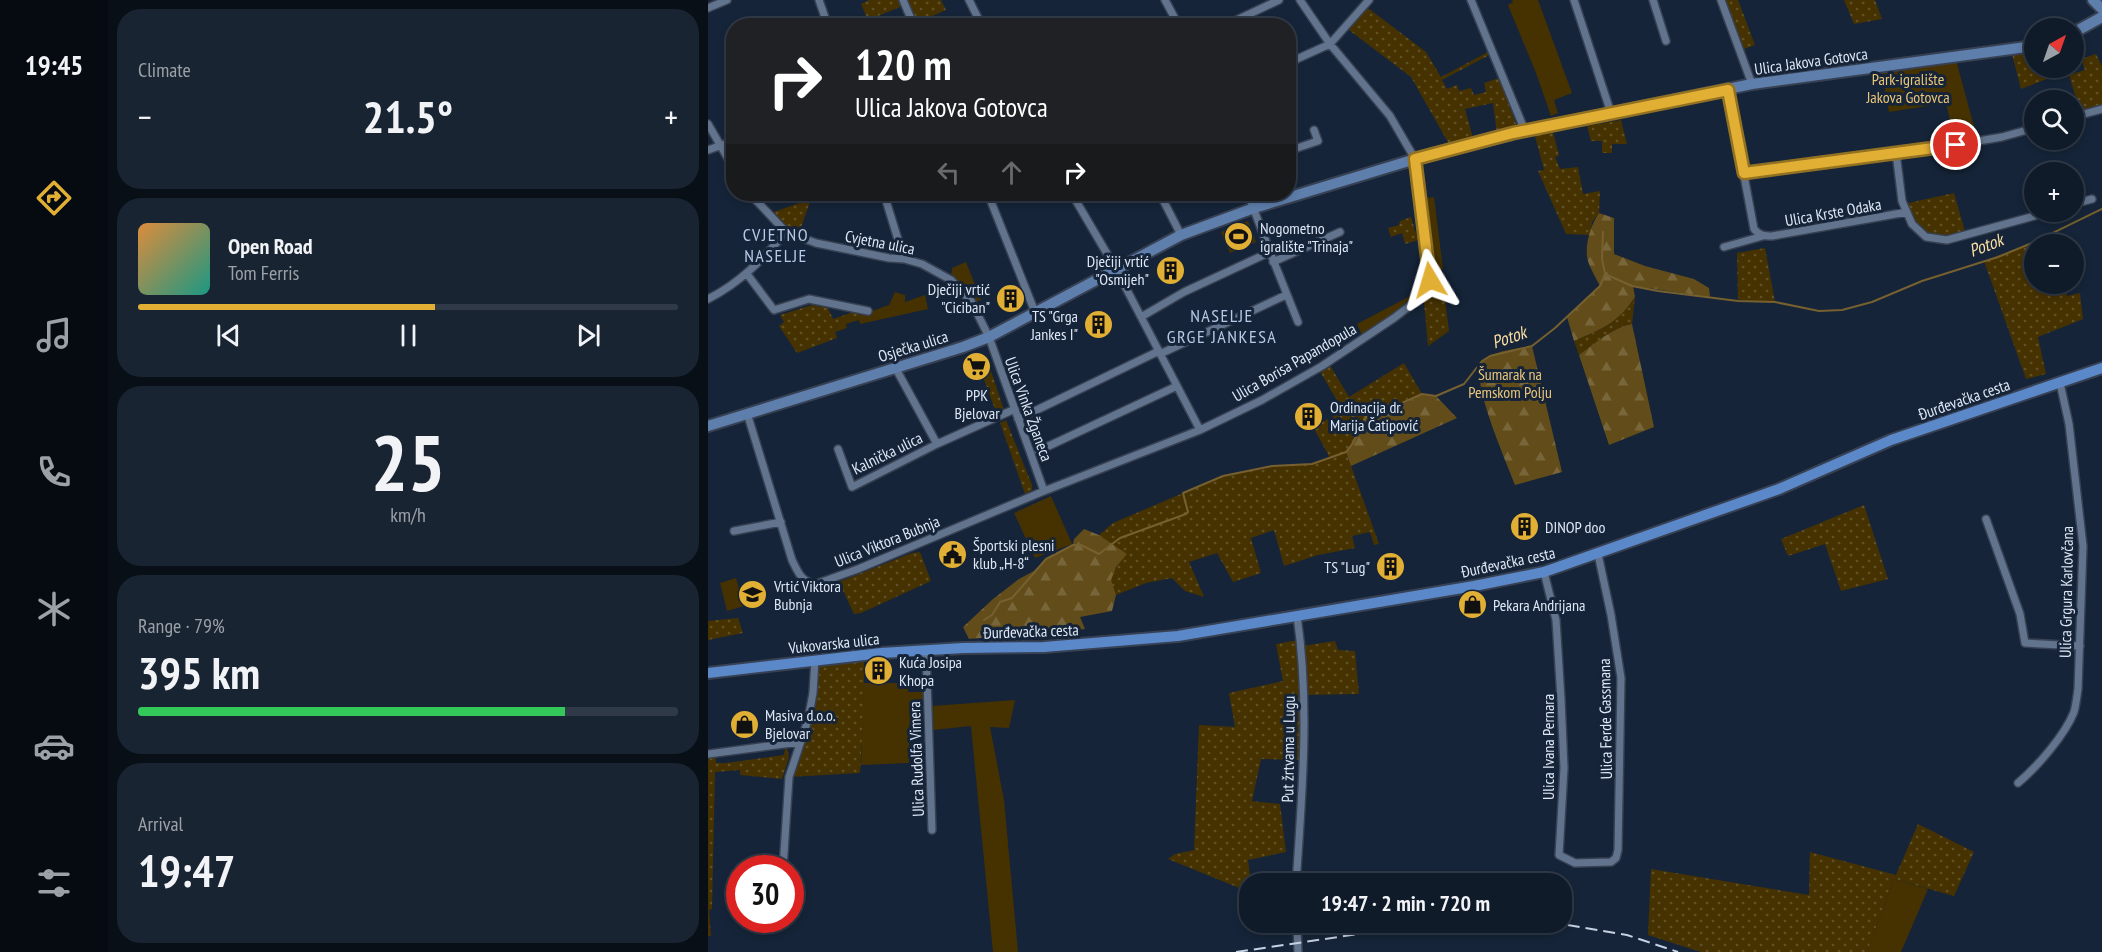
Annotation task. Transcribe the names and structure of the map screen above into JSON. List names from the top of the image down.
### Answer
{
  "streets": {
    "main road": ["Đurđevačka cesta", "Vukovarska ulica"],
    "street": [
      "Ulica Jakova Gotovca",
      "Ulica Krste Odaka",
      "Cvjetna ulica",
      "Osječka ulica",
      "Ulica Borisa Papandopula",
      "Ulica Vinka Žganeca",
      "Kalnička ulica",
      "Ulica Viktora Bubnja",
      "Ulica Grgura Karlovčana",
      "Ulica Ferde Gassmana",
      "Ulica Ivana Pernara",
      "Put žrtvama u Lugu",
      "Ulica Rudolfa Vimera"
    ]
  },
  "crossings": [
    ["Ulica Jakova Gotovca", "Osječka ulica"],
    ["Ulica Jakova Gotovca", "Ulica Borisa Papandopula"],
    ["Cvjetna ulica", "Osječka ulica"],
    ["Cvjetna ulica", "Ulica Vinka Žganeca"],
    ["Osječka ulica", "Ulica Vinka Žganeca"],
    ["Osječka ulica", "Kalnička ulica"],
    ["Osječka ulica", "Ulica Viktora Bubnja"],
    ["Ulica Borisa Papandopula", "Ulica Vinka Žganeca"],
    ["Ulica Borisa Papandopula", "Ulica Viktora Bubnja"],
    ["Đurđevačka cesta", "Ulica Grgura Karlovčana"],
    ["Đurđevačka cesta", "Vukovarska ulica"],
    ["Đurđevačka cesta", "Ulica Ferde Gassmana"],
    ["Đurđevačka cesta", "Ulica Ivana Pernara"],
    ["Đurđevačka cesta", "Put žrtvama u Lugu"],
    ["Ulica Vinka Žganeca", "Kalnička ulica"],
    ["Ulica Vinka Žganeca", "Ulica Viktora Bubnja"],
    ["Vukovarska ulica", "Ulica Rudolfa Vimera"],
    ["Ulica Ferde Gassmana", "Ulica Ivana Pernara"]
  ],
  "districts": ["CVJETNO NASELJE", "NASELJE GRGE JANKESA"],
  "water": ["Potok"],
  "parks": ["Park-igralište Jakova Gotovca", "Šumarak na Pemskom Polju"],
  "places": {
    "sports": ["Nogometno igralište \"Trinaja\""],
    "building": [
      "Dječiji vrtić \"Osmijeh\"",
      "Dječiji vrtić \"Ciciban\"",
      "TS \"Grga Jankes I\"",
      "Ordinacija dr. Marija Čatipović",
      "DINOP doo",
      "TS \"Lug\"",
      "Kuća Josipa Khopa"
    ],
    "supermarket": ["PPK Bjelovar"],
    "public building": ["Športski plesni klub „H-8“"],
    "school or university": ["Vrtić Viktora Bubnja"],
    "shop": ["Pekara Andrijana", "Masiva d.o.o. Bjelovar"]
  },
  "north": "top right",
  "page": {
    "tabs": "19:45",
    "tile": [
      "Climate",
      ["25", "km/h"],
      ["Range · 79%", "395 km"],
      ["Arrival", "19:47"]
    ],
    "map_buttons": ["+", "−"],
    "turn": ["120 m", "Ulica Jakova Gotovca"],
    "heat": ["−", "21.5°", "+"],
    "song": ["Open Road", "Tom Ferris"],
    "limit": "30",
    "trip": "19:47 · 2 min · 720 m"
  }
}
